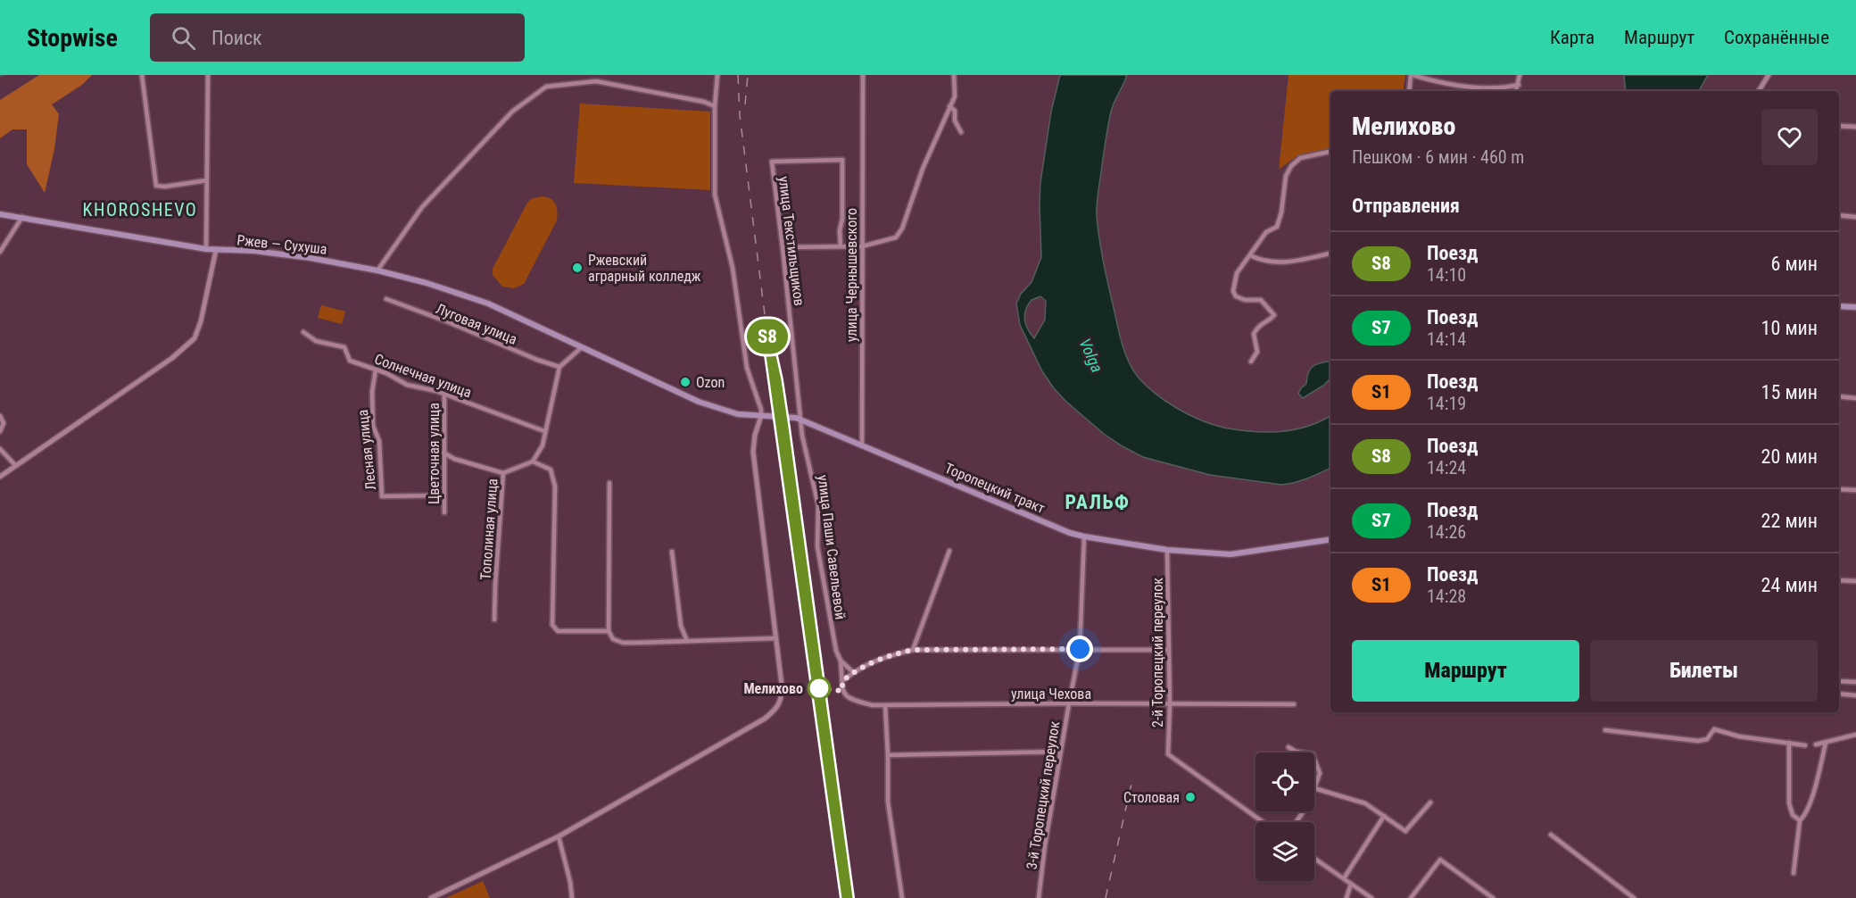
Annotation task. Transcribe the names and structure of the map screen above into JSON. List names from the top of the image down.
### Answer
{
  "streets": {
    "main road": ["Ржев — Сухуша", "Торопецкий тракт"],
    "street": [
      "улица Текстильщиков",
      "улица Чернышевского",
      "Луговая улица",
      "Солнечная улица",
      "Лесная улица",
      "Цветочная улица",
      "Тополиная улица",
      "улица Паши Савельевой",
      "2-й Торопецкий переулок",
      "улица Чехова",
      "3-й Торопецкий переулок"
    ]
  },
  "crossings": [
    ["улица Текстильщиков", "Торопецкий тракт"],
    ["улица Текстильщиков", "улица Паши Савельевой"],
    ["улица Чернышевского", "Торопецкий тракт"],
    ["Солнечная улица", "Лесная улица"],
    ["Солнечная улица", "Цветочная улица"],
    ["Лесная улица", "Цветочная улица"],
    ["Торопецкий тракт", "улица Паши Савельевой"],
    ["Торопецкий тракт", "2-й Торопецкий переулок"],
    ["Торопецкий тракт", "3-й Торопецкий переулок"],
    ["улица Паши Савельевой", "улица Чехова"],
    ["2-й Торопецкий переулок", "улица Чехова"],
    ["улица Чехова", "3-й Торопецкий переулок"]
  ],
  "districts": ["KHOROSHEVO", "РАЛЬФ"],
  "water": ["Volga"],
  "places": [
    "Ржевский аграрный колледж",
    "Ozon",
    "Мелихово",
    "Столовая"
  ],
  "page": {
    "header": "Stopwise",
    "search": "Поиск",
    "nav": ["Карта", "Маршрут", "Сохранённые"],
    "on_map": "S8",
    "heading": [
      ["Мелихово", "Пешком · 6 мин · 460 m"],
      "Отправления"
    ],
    "list": [
      {
        "mark": "S8",
        "name": "Поезд",
        "note": "14:10",
        "value": "6 мин"
      },
      {
        "mark": "S7",
        "name": "Поезд",
        "note": "14:14",
        "value": "10 мин"
      },
      {
        "mark": "S1",
        "name": "Поезд",
        "note": "14:19",
        "value": "15 мин"
      },
      {
        "mark": "S8",
        "name": "Поезд",
        "note": "14:24",
        "value": "20 мин"
      },
      {
        "mark": "S7",
        "name": "Поезд",
        "note": "14:26",
        "value": "22 мин"
      },
      {
        "mark": "S1",
        "name": "Поезд",
        "note": "14:28",
        "value": "24 мин"
      }
    ],
    "buttons": ["Маршрут", "Билеты"]
  }
}
